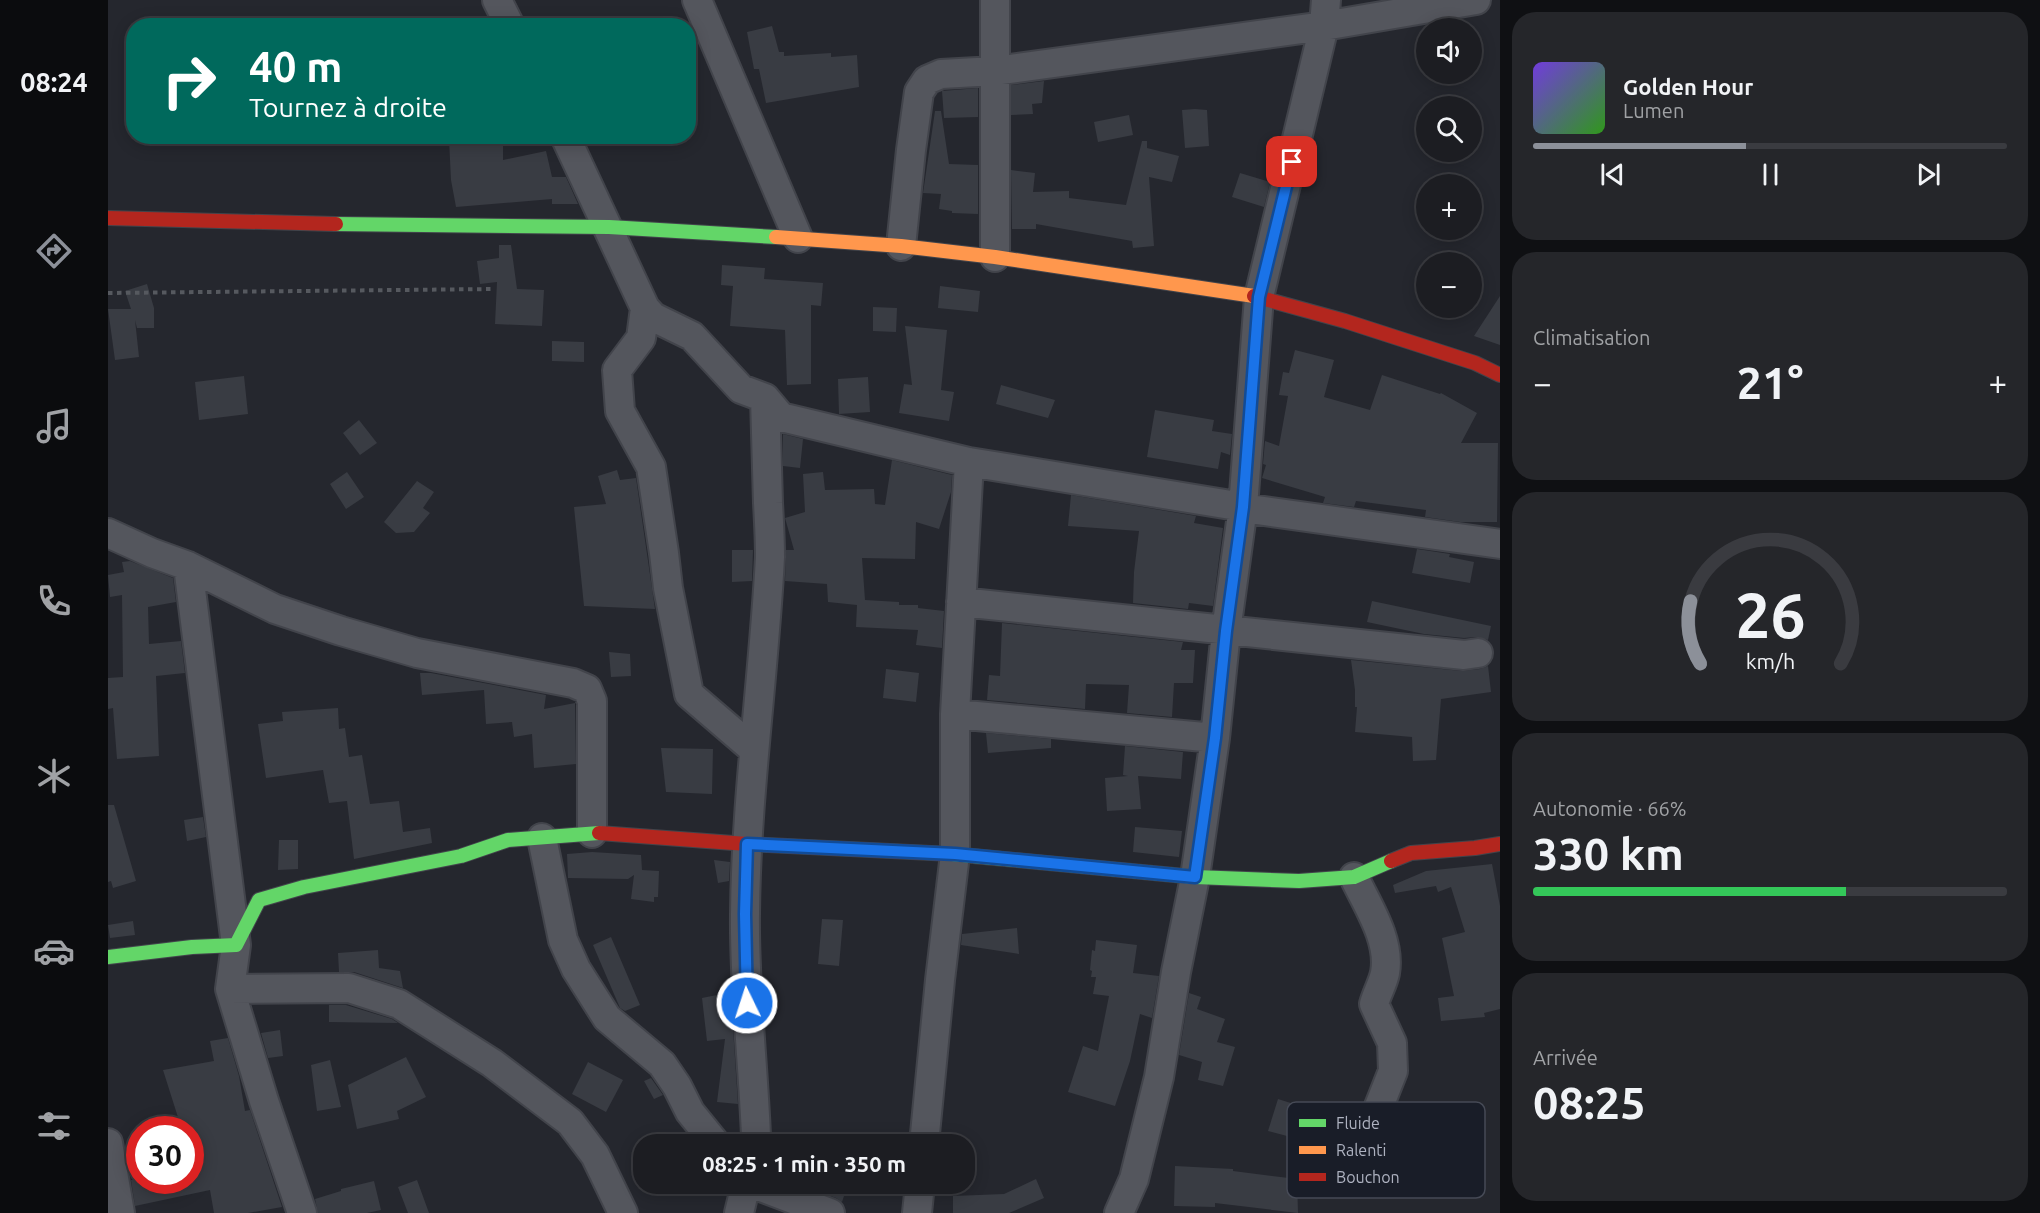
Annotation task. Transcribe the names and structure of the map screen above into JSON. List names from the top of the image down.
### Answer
{
  "legend": ["Fluide", "Ralenti", "Bouchon"],
  "page": {
    "tabs": "08:24",
    "map_buttons": ["+", "−"],
    "turn": ["40 m", "Tournez à droite"],
    "song": ["Golden Hour", "Lumen"],
    "tile": [
      "Climatisation",
      ["Autonomie · 66%", "330 km"],
      ["Arrivée", "08:25"]
    ],
    "heat": ["−", "21°", "+"],
    "limit": "30",
    "trip": "08:25 · 1 min · 350 m",
    "gauge": ["26", "km/h"]
  }
}
